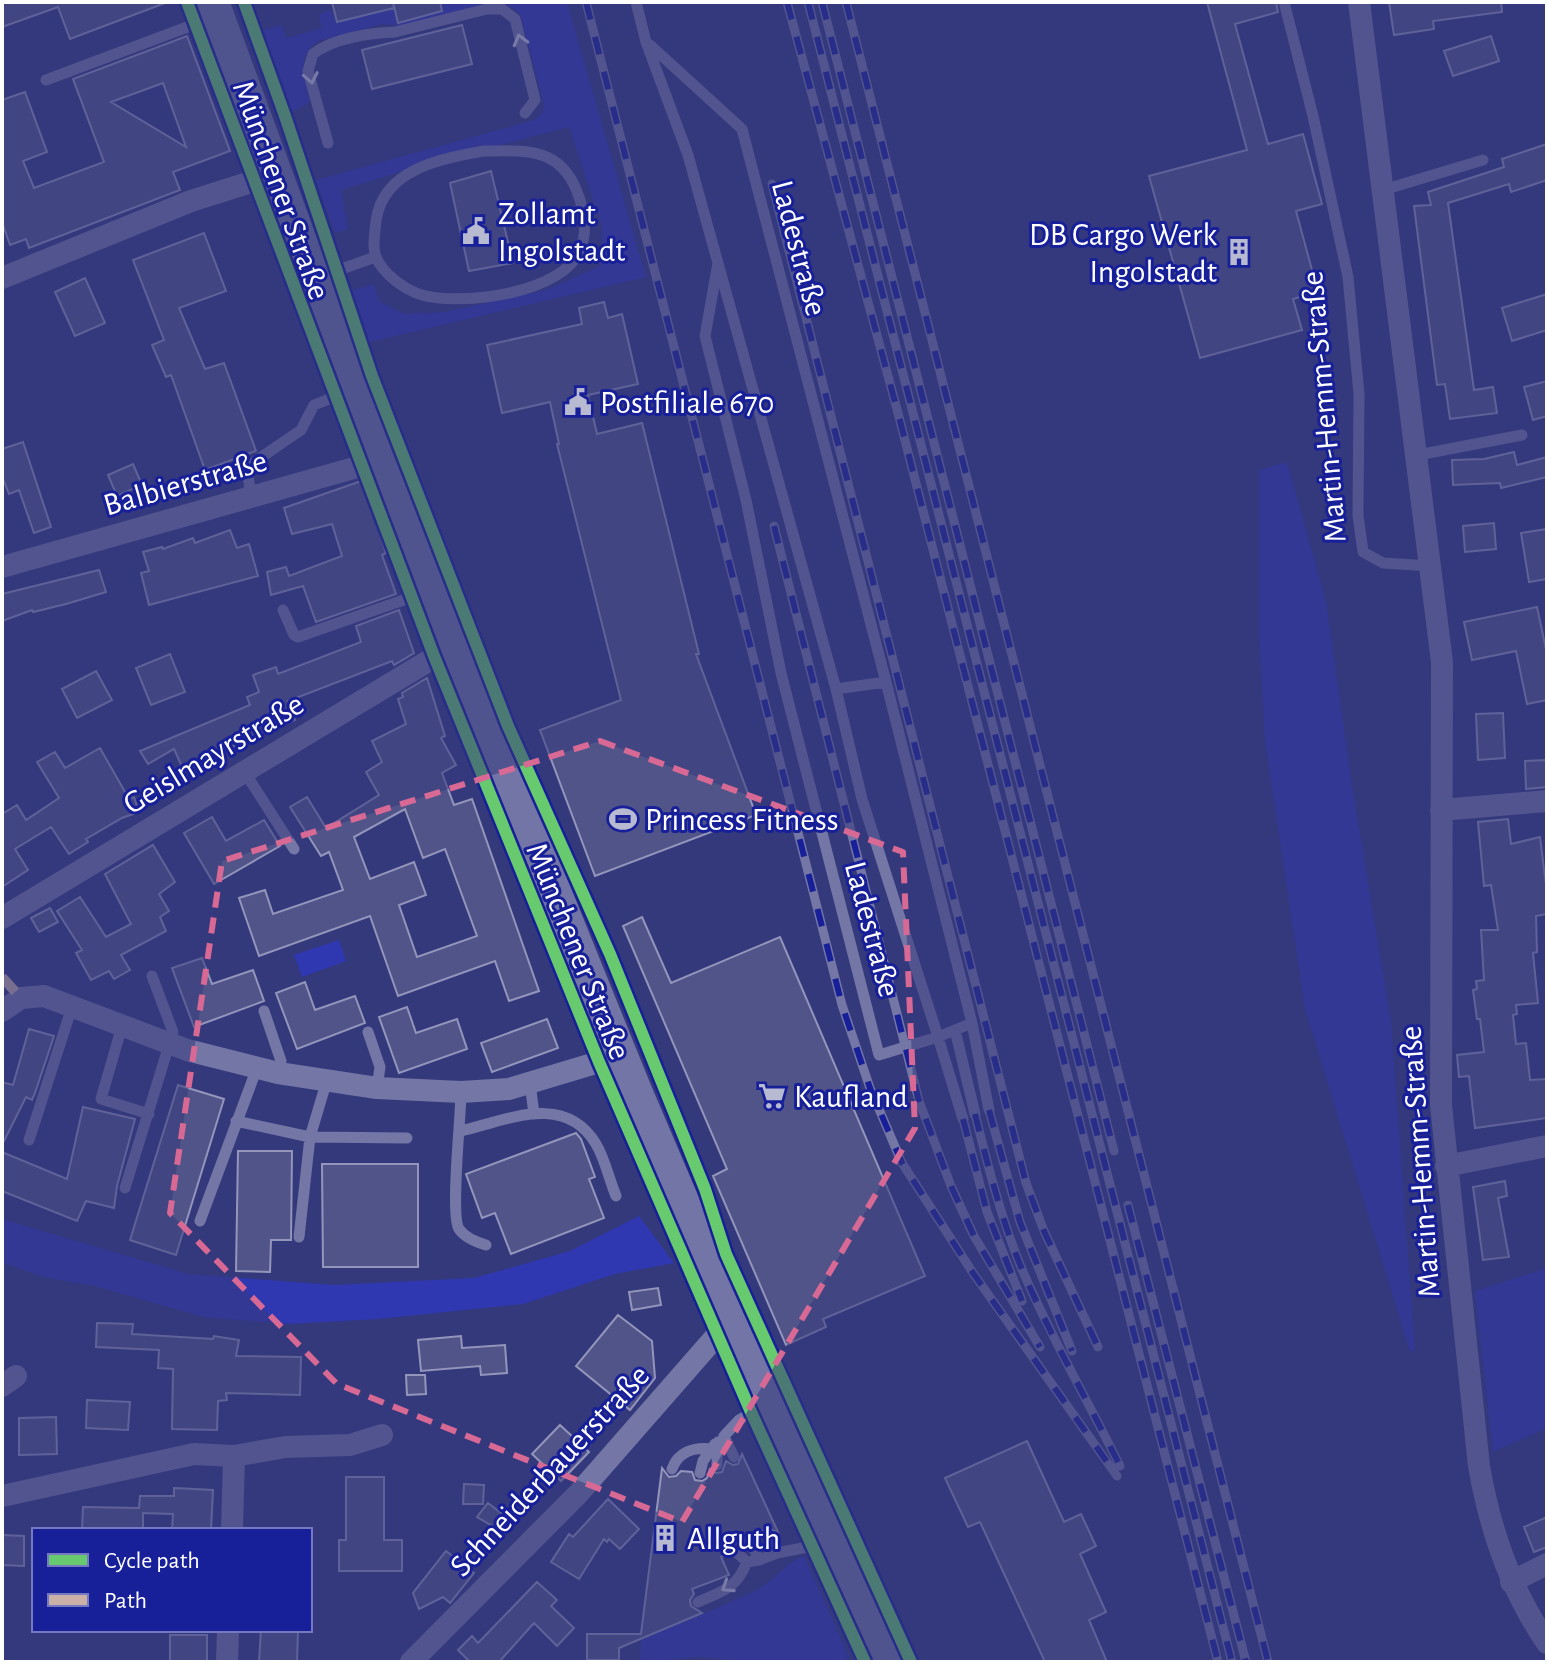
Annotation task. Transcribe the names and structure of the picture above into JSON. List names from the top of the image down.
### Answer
{
  "streets": {
    "main road": ["Münchener Straße"],
    "street": [
      "Martin-Hemm-Straße",
      "Balbierstraße",
      "Geislmayrstraße",
      "Schneiderbauerstraße"
    ],
    "lane": ["Ladestraße"]
  },
  "crossings": [
    ["Münchener Straße", "Balbierstraße"],
    ["Münchener Straße", "Geislmayrstraße"],
    ["Münchener Straße", "Schneiderbauerstraße"]
  ],
  "places": {
    "public building": ["Zollamt Ingolstadt", "Postfiliale 670"],
    "building": ["DB Cargo Werk Ingolstadt", "Allguth"],
    "sports": ["Princess Fitness"],
    "supermarket": ["Kaufland"]
  },
  "legend": ["Cycle path", "Path"]
}
